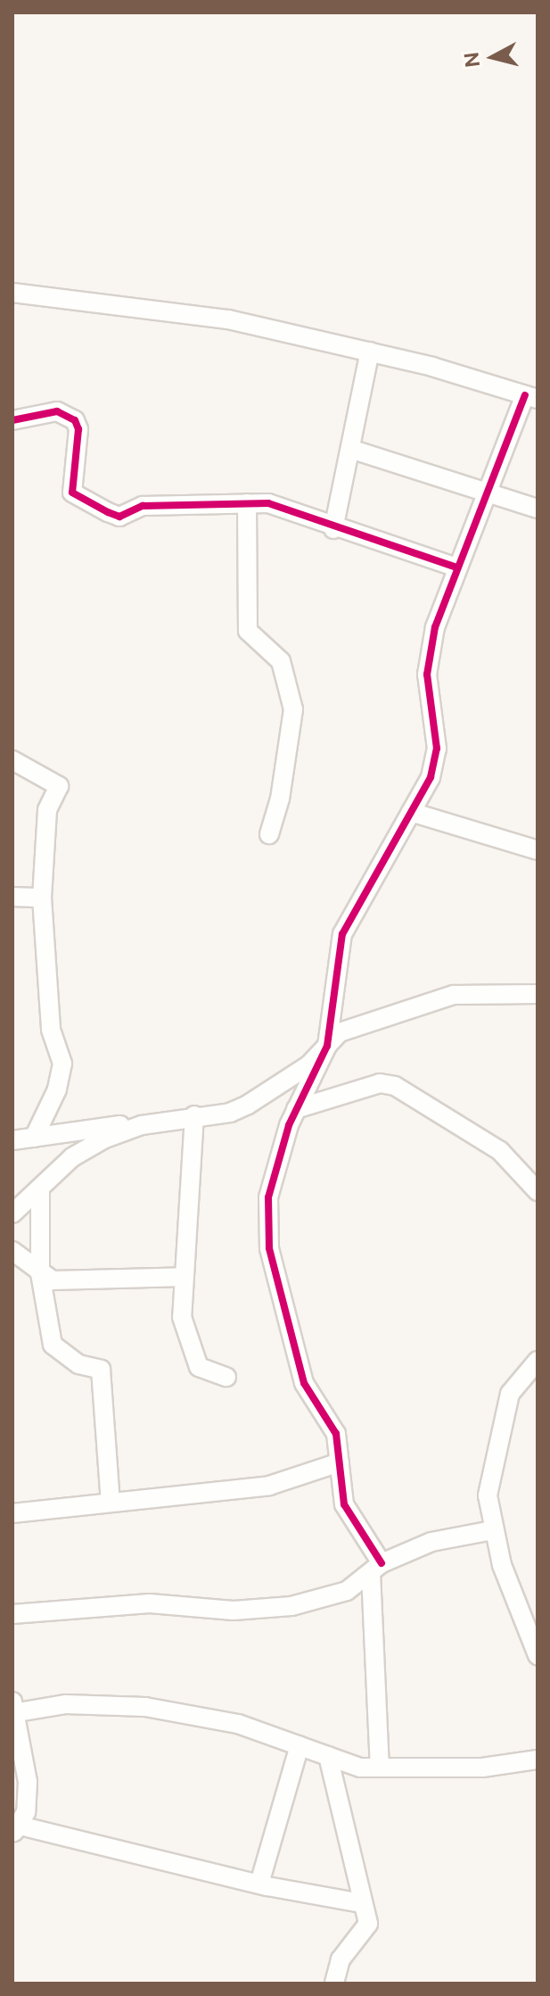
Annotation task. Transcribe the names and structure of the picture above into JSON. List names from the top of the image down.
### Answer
{
  "north": "left"
}
